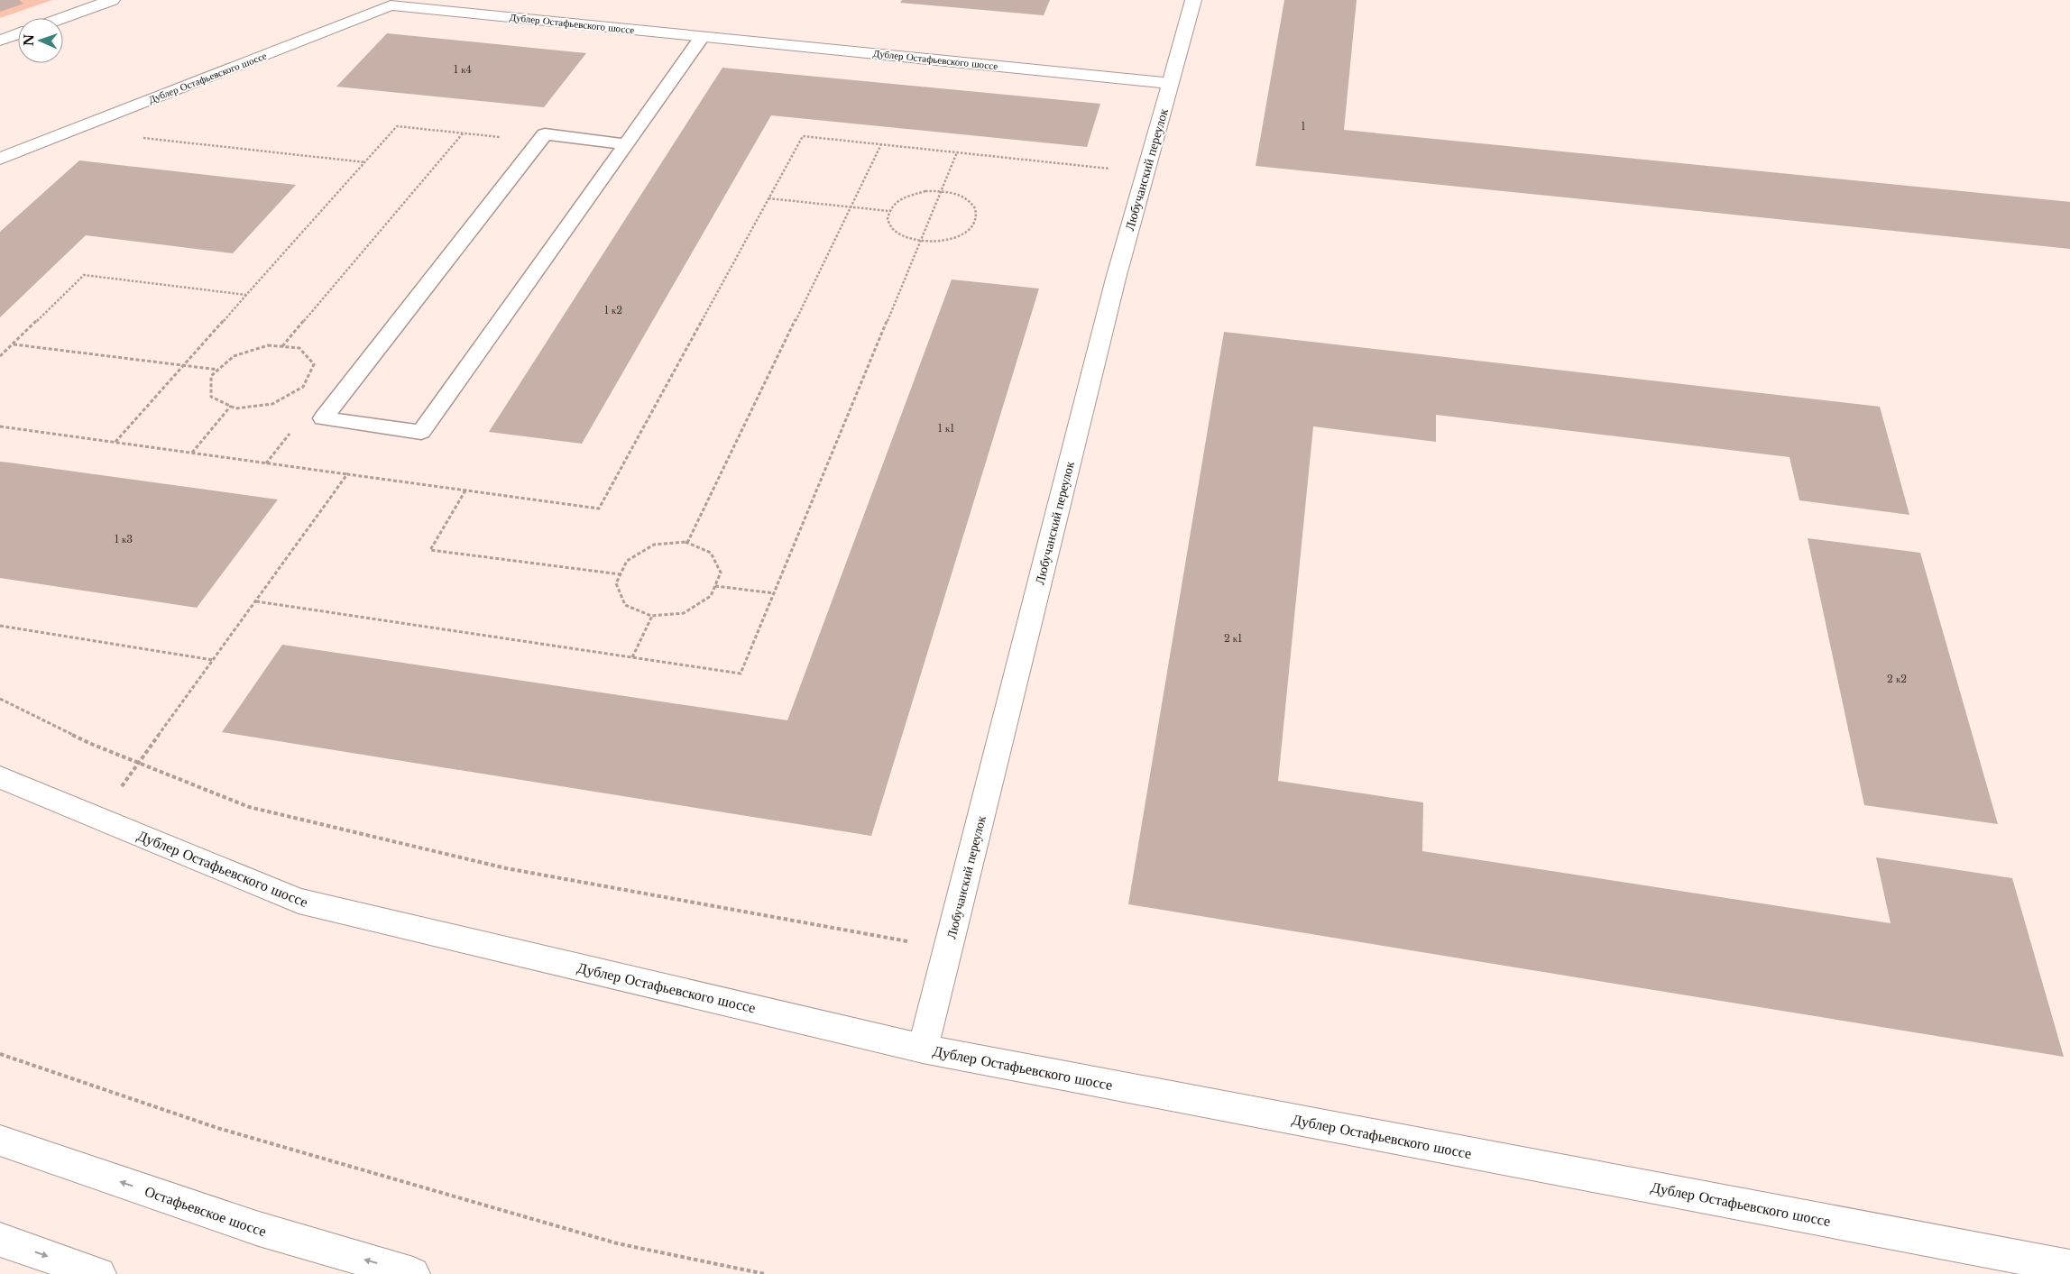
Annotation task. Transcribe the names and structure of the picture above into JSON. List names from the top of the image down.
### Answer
{
  "streets": {
    "street": ["Дублер Остафьевского шоссе", "Любучанский переулок", "Остафьевское шоссе"]
  },
  "crossings": [
    ["Дублер Остафьевского шоссе", "Любучанский переулок"]
  ],
  "one_way": ["Остафьевское шоссе"],
  "house_numbers": [
    "1 к4",
    "1",
    "1 к2",
    "1 к1",
    "1 к3",
    "2 к1",
    "2 к2"
  ],
  "north": "left"
}
